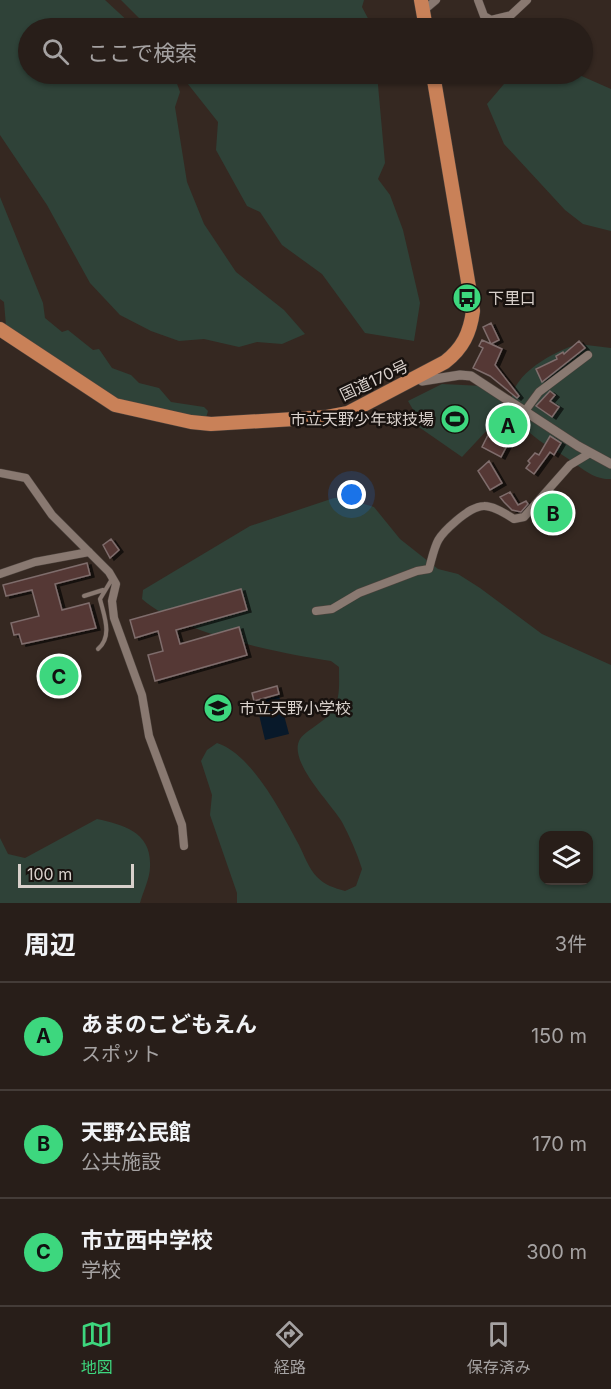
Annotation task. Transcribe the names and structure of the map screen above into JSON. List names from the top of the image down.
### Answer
{
  "streets": {
    "highway": ["国道170号"]
  },
  "places": {
    "bus stop": ["下里口"],
    "sports": ["市立天野少年球技場"],
    "school or university": ["市立天野小学校"]
  },
  "scale_bar": "100 m",
  "page": {
    "search": "ここで検索",
    "pins": ["A", "B", "C"],
    "scale": "100 m",
    "heading": ["周辺", "3件"],
    "list": [
      {
        "mark": "A",
        "name": "あまのこどもえん",
        "note": "スポット",
        "value": "150 m"
      },
      {
        "mark": "B",
        "name": "天野公民館",
        "note": "公共施設",
        "value": "170 m"
      },
      {
        "mark": "C",
        "name": "市立西中学校",
        "note": "学校",
        "value": "300 m"
      }
    ],
    "nav": ["地図", "経路", "保存済み"]
  }
}
